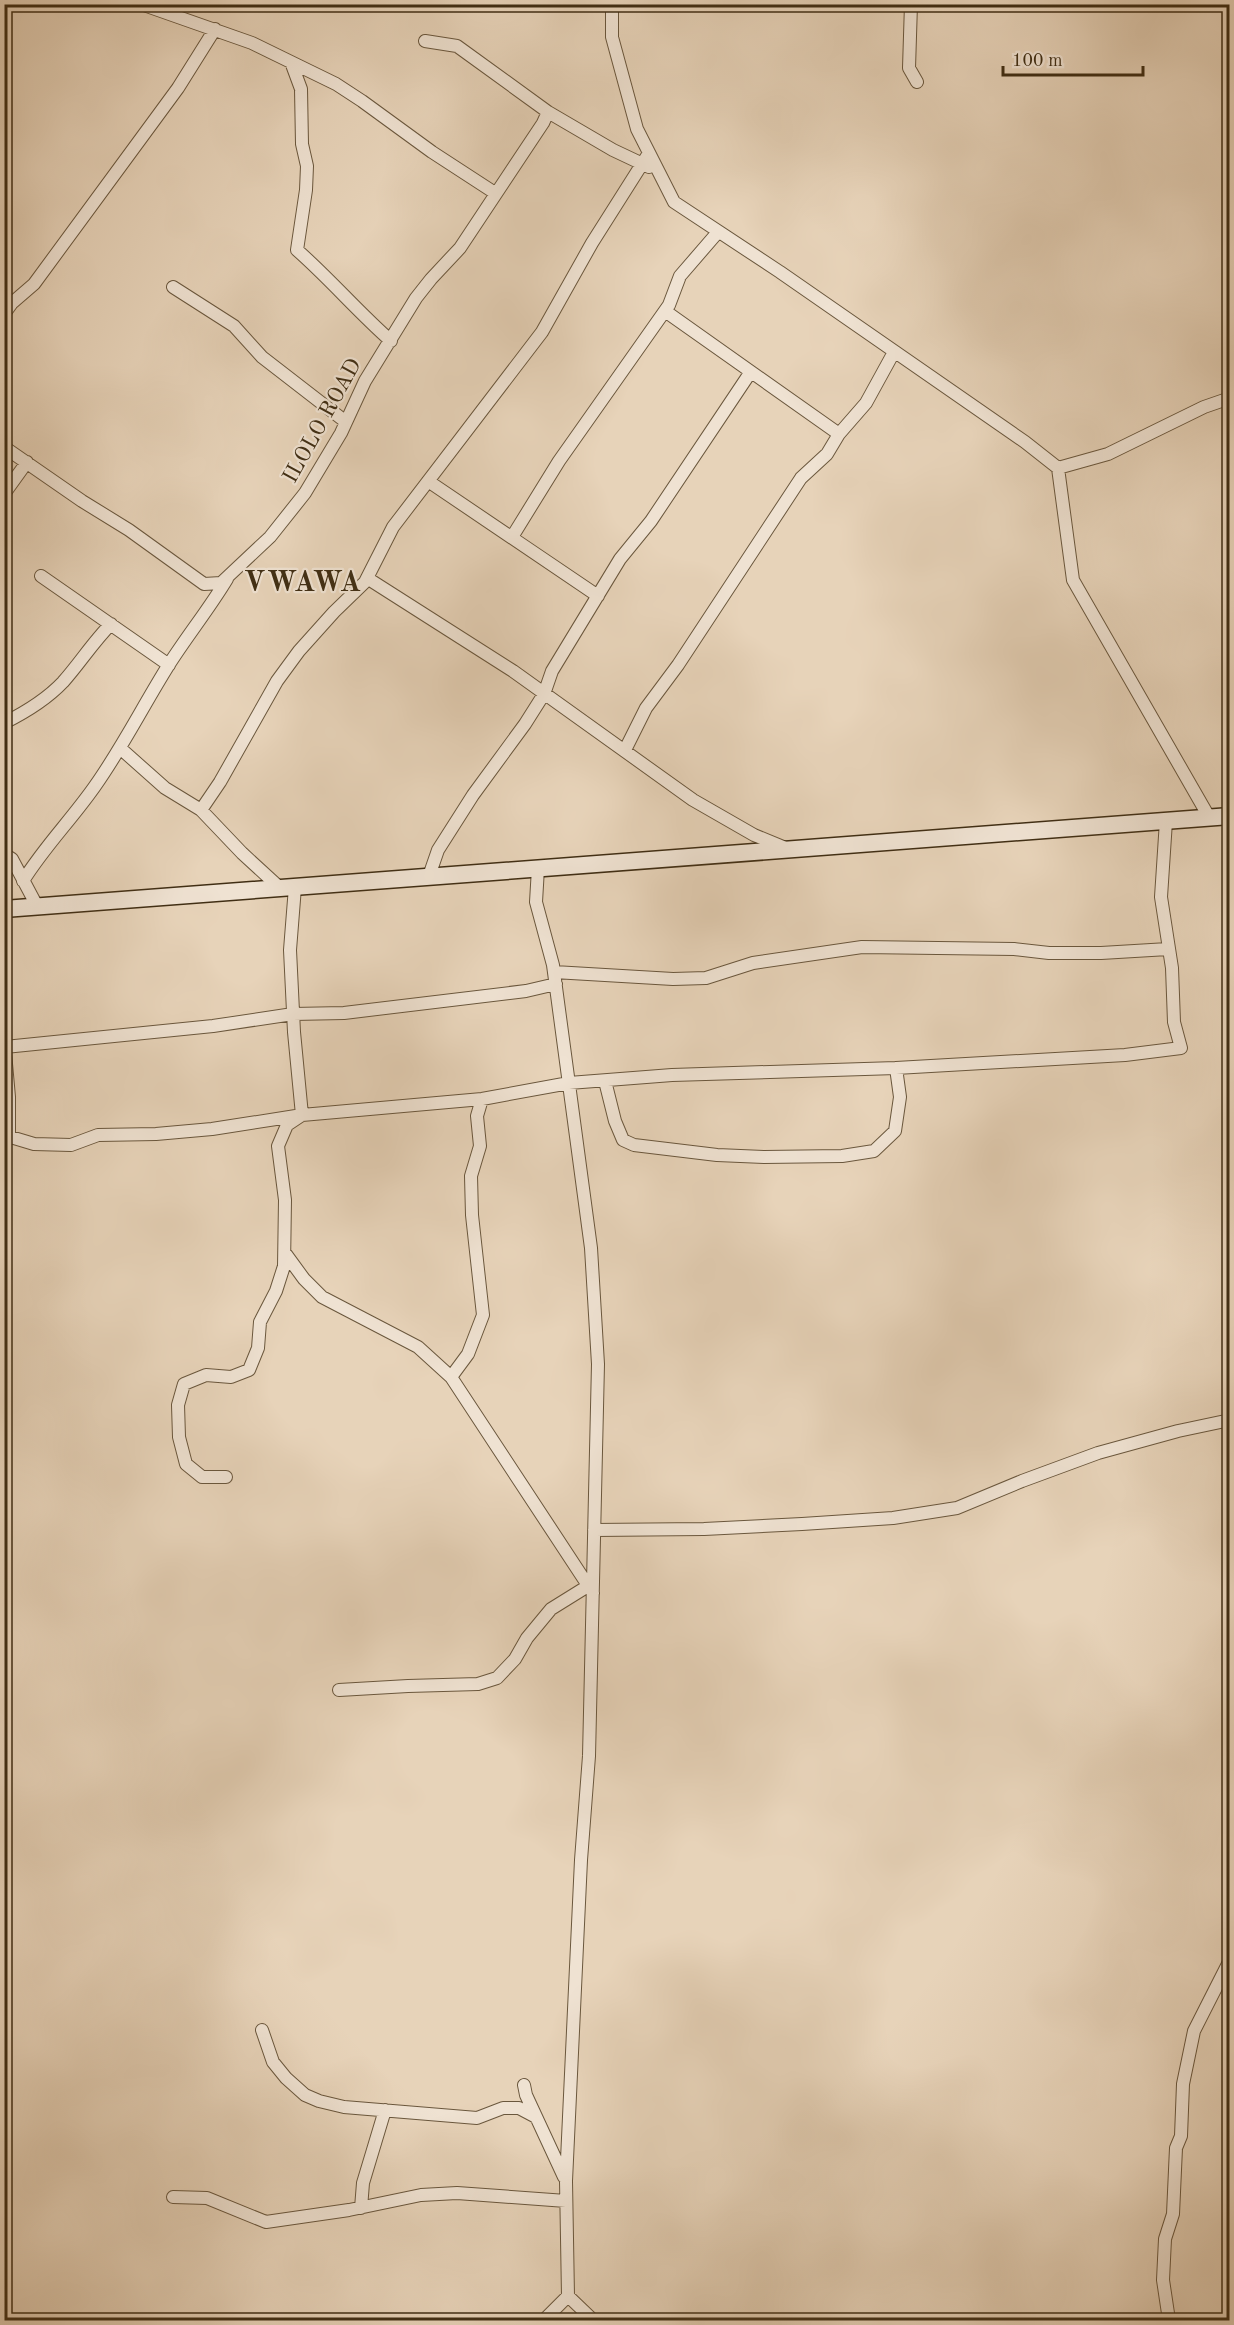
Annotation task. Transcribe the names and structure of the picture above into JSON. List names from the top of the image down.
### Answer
{
  "streets": {
    "street": ["ILOLO ROAD"]
  },
  "districts": ["VWAWA"],
  "scale_bar": "100 m"
}
